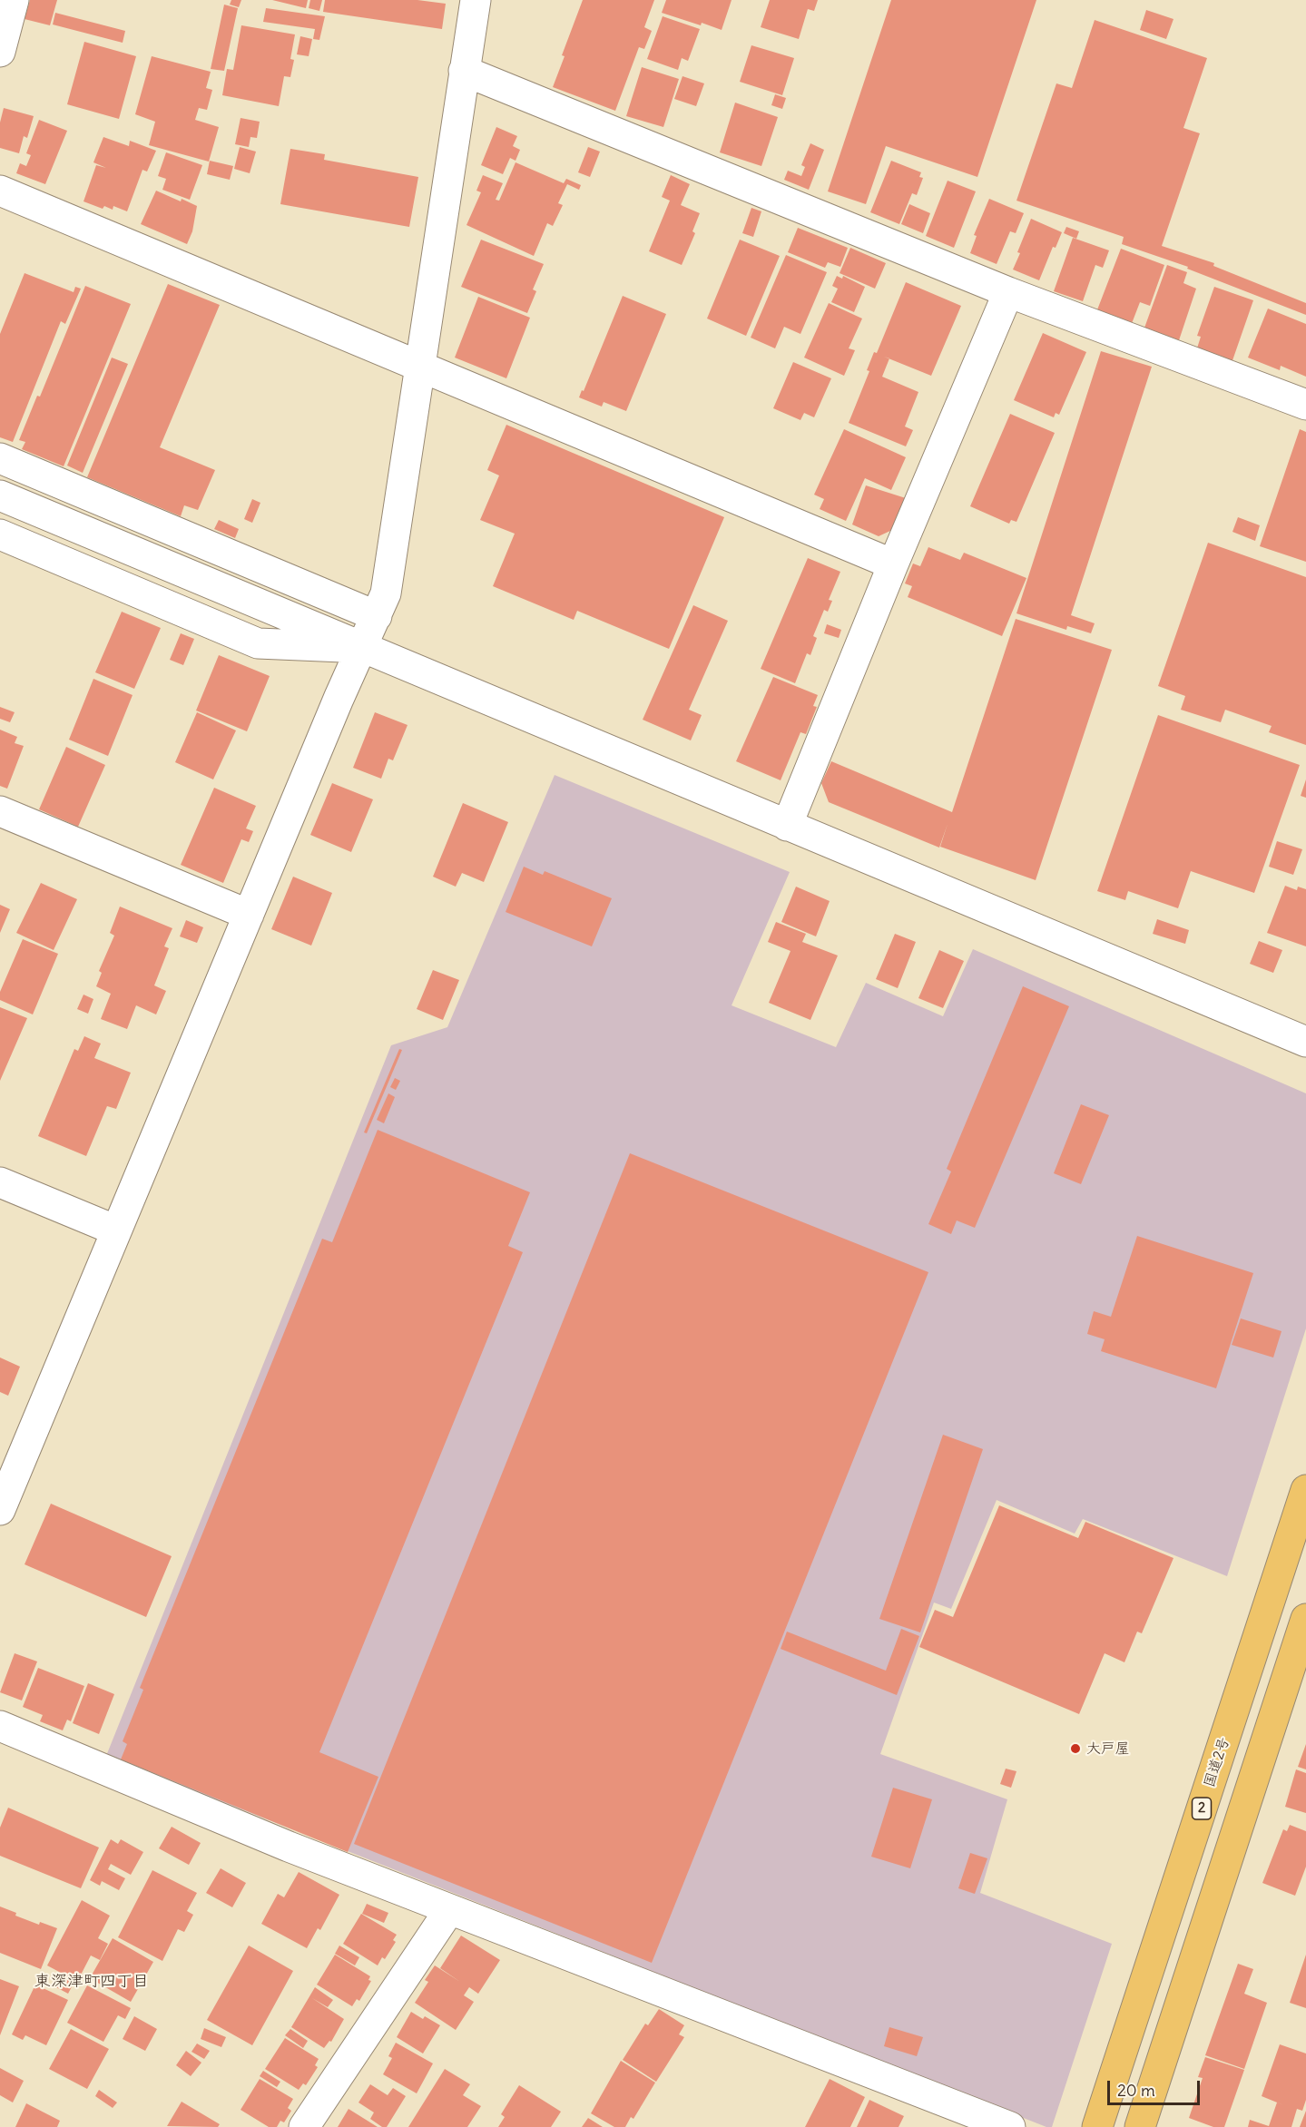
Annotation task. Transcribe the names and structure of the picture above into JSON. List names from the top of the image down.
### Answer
{
  "streets": {
    "highway": ["国道2号", "2"]
  },
  "districts": ["東深津町四丁目"],
  "places": ["大戸屋"],
  "scale_bar": "20 m"
}
